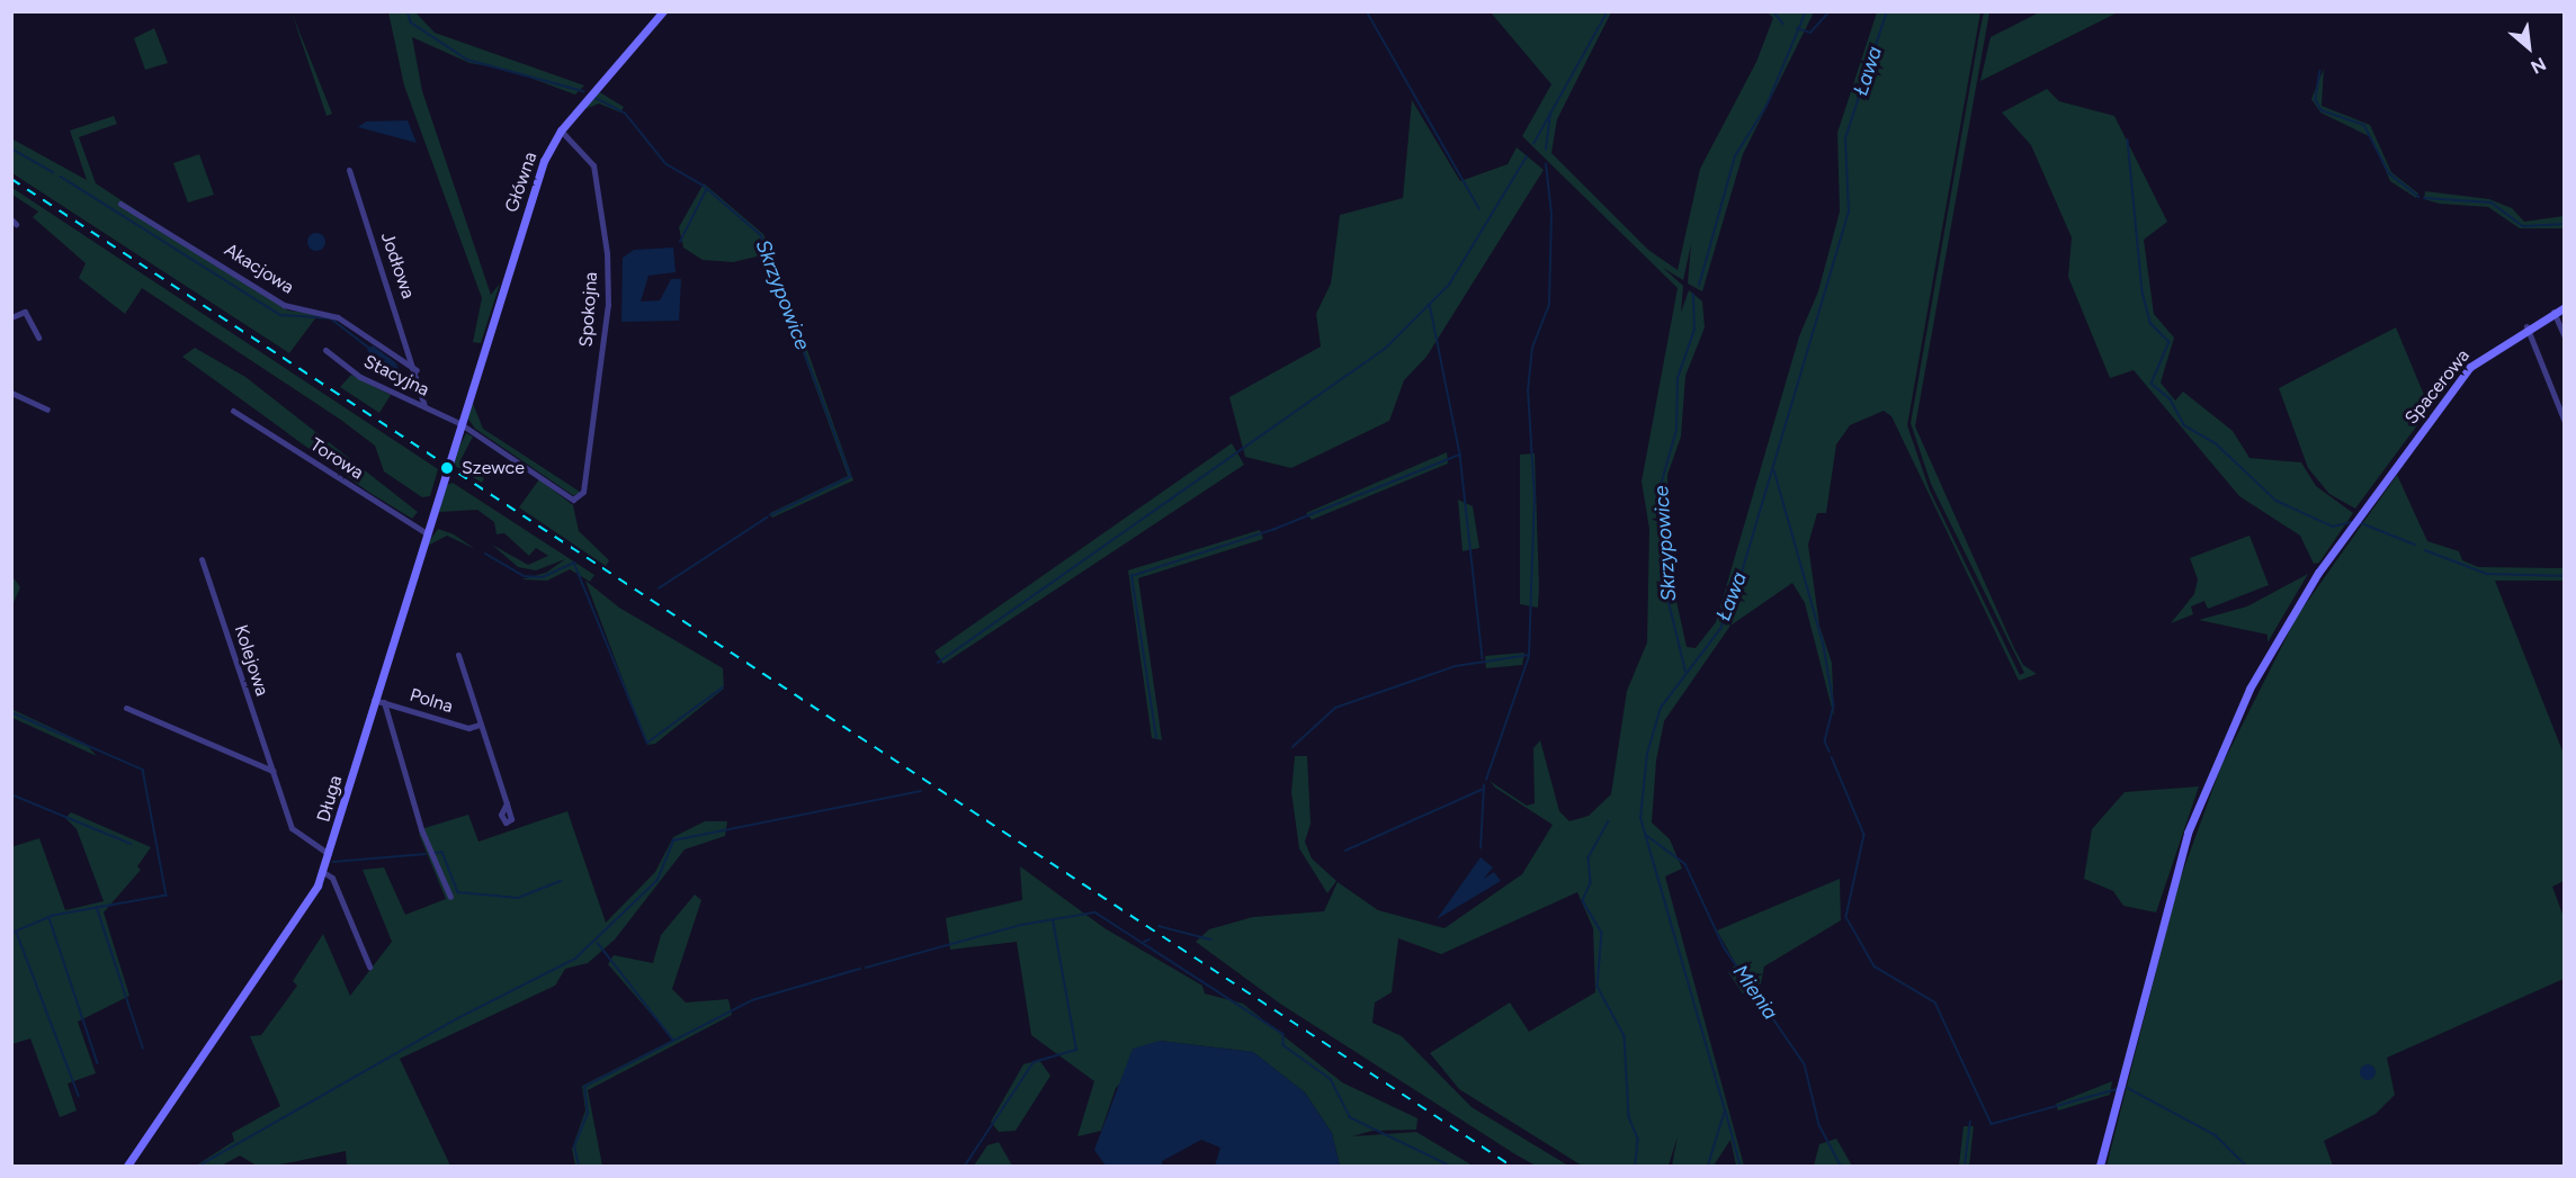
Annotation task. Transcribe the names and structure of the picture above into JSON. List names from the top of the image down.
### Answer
{
  "streets": {
    "street": [
      "Główna",
      "Jodłowa",
      "Akacjowa",
      "Spokojna",
      "Stacyjna",
      "Spacerowa",
      "Torowa",
      "Kolejowa",
      "Polna",
      "Długa"
    ]
  },
  "crossings": [
    ["Główna", "Spokojna"],
    ["Główna", "Długa"],
    ["Jodłowa", "Akacjowa"],
    ["Jodłowa", "Stacyjna"],
    ["Spokojna", "Stacyjna"],
    ["Stacyjna", "Długa"],
    ["Torowa", "Długa"],
    ["Kolejowa", "Długa"],
    ["Polna", "Długa"]
  ],
  "water": ["Ława", "Skrzypowice", "Mienia"],
  "places": ["Szewce"],
  "north": "bottom right"
}
